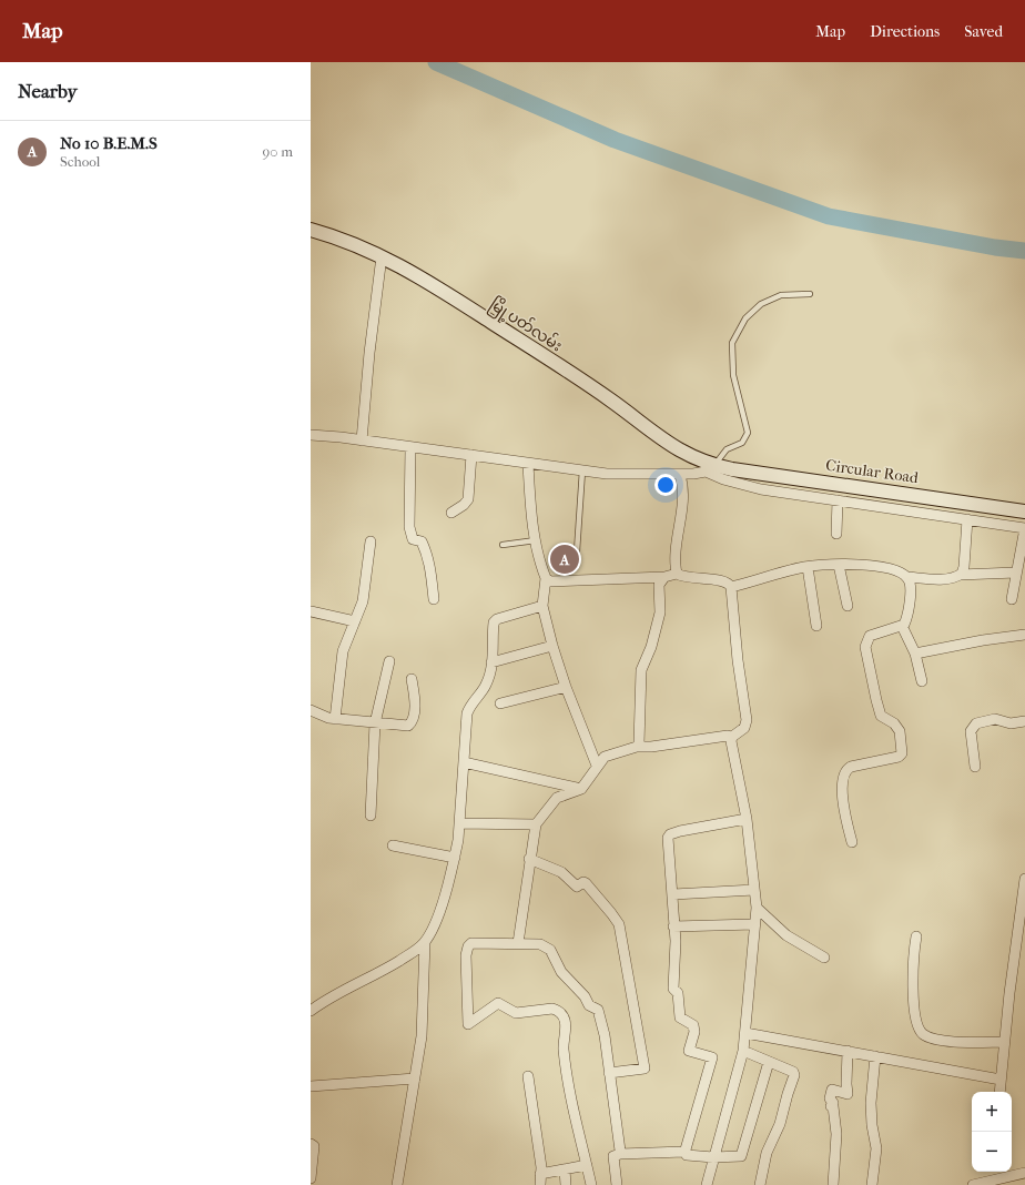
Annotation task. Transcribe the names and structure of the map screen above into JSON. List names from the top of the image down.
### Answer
{
  "streets": {
    "main road": ["မြို့ပတ်လမ်း", "Circular Road"]
  },
  "crossings": [
    ["မြို့ပတ်လမ်း", "Circular Road"]
  ],
  "page": {
    "header": "Map",
    "nav": ["Map", "Directions", "Saved"],
    "heading": "Nearby",
    "list": [
      {
        "mark": "A",
        "name": "No 10 B.E.M.S",
        "note": "School",
        "value": "90 m"
      }
    ],
    "pins": "A",
    "map_buttons": ["+", "−"]
  }
}
